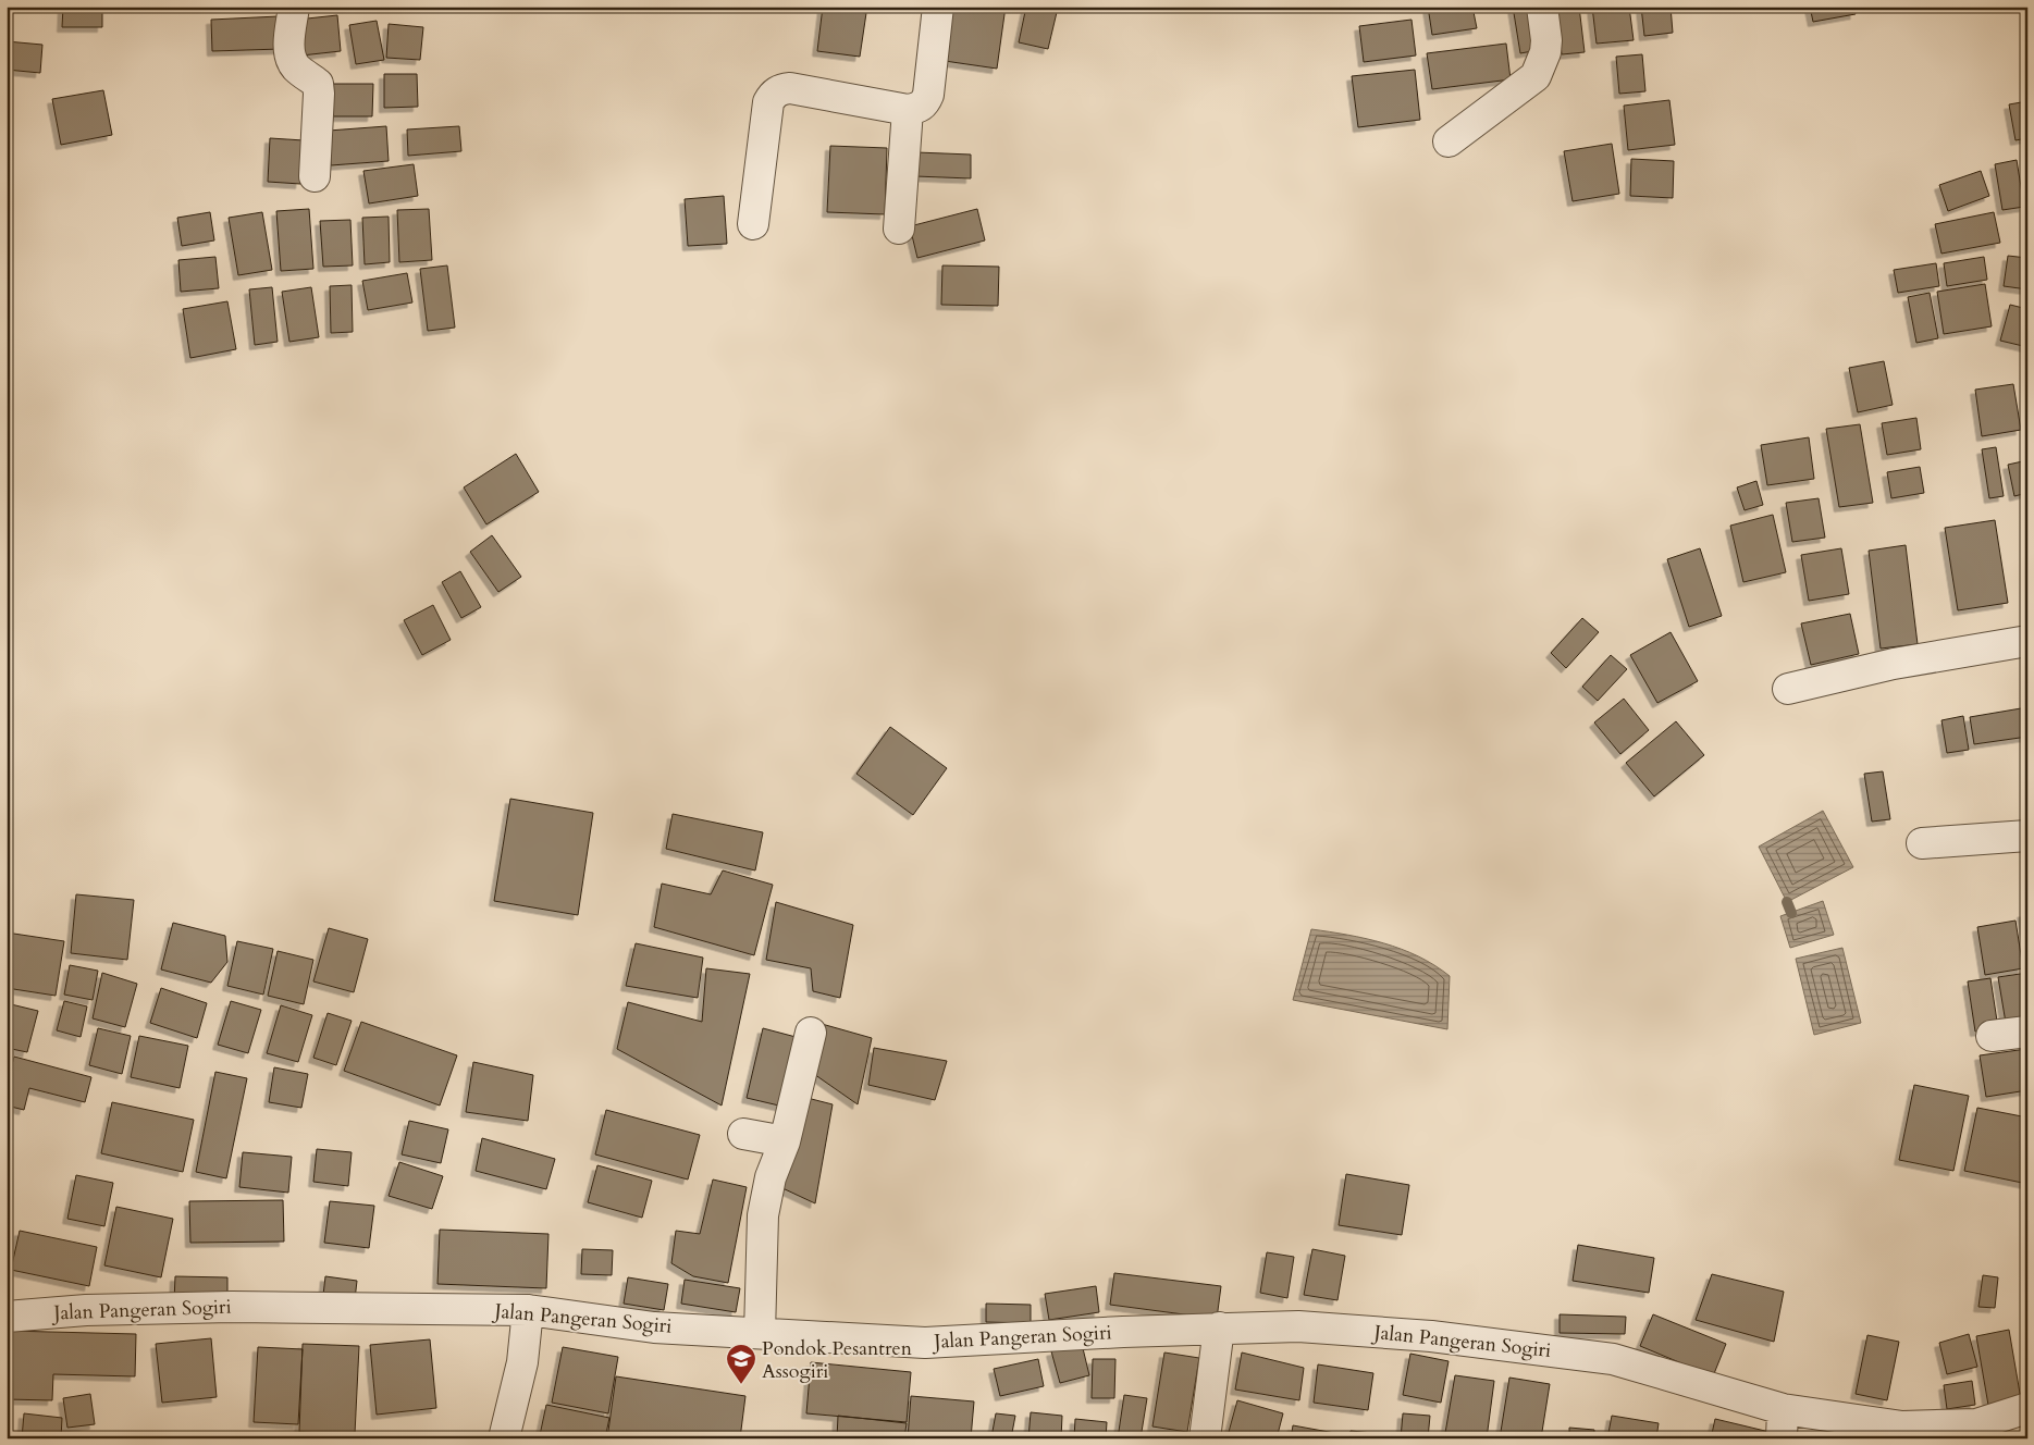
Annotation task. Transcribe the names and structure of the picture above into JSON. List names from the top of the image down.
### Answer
{
  "streets": {
    "street": ["Jalan Pangeran Sogiri"]
  },
  "places": {
    "school or university": ["Pondok Pesantren Assogiri"]
  }
}
